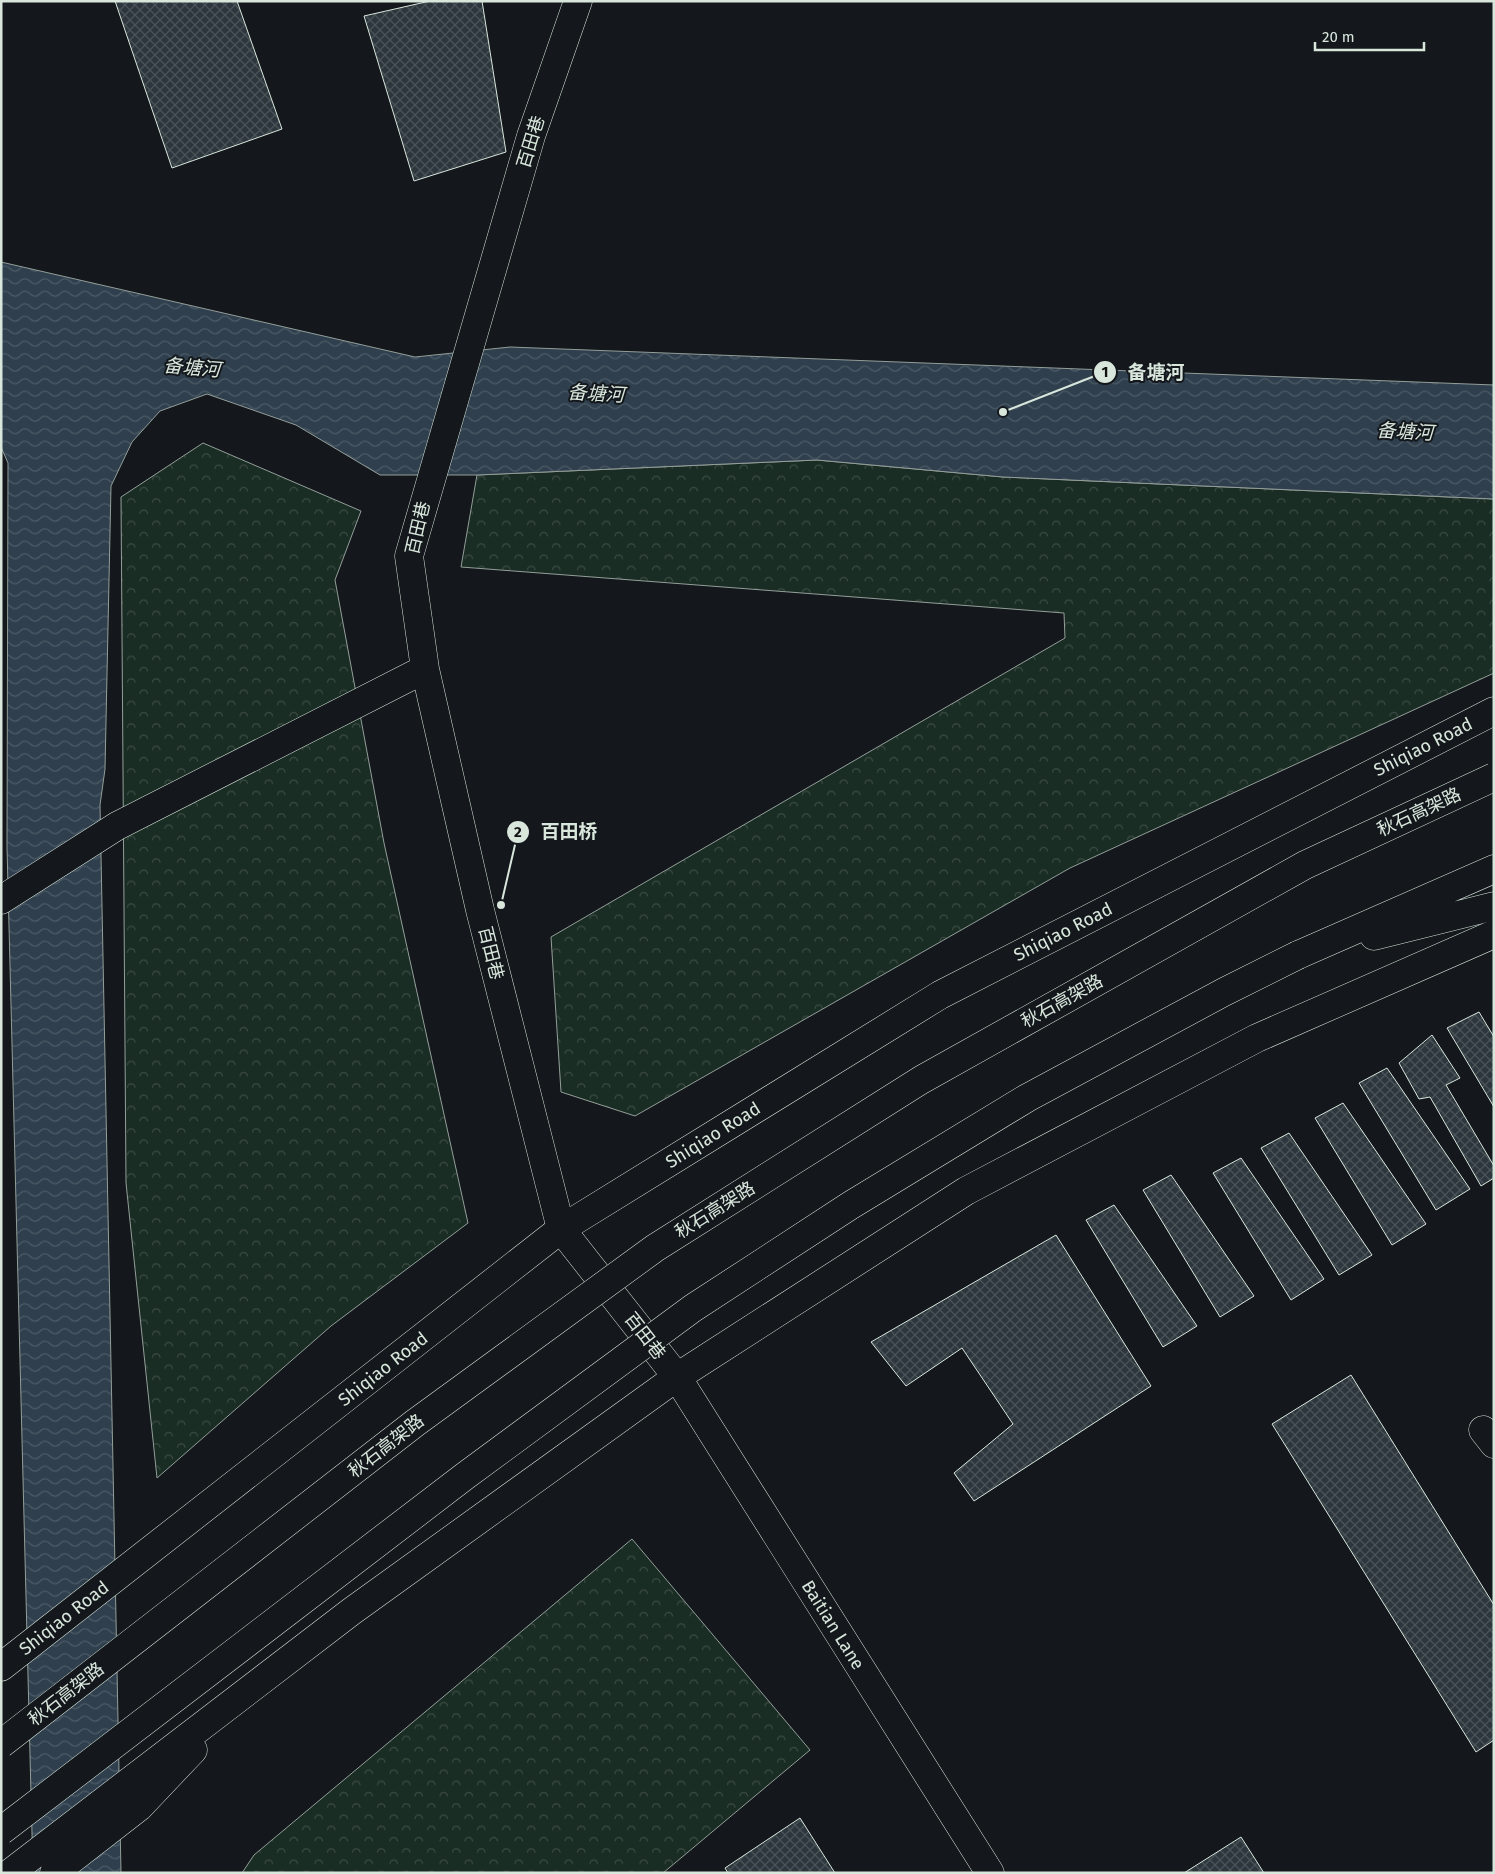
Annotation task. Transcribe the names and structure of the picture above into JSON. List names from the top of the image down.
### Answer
{
  "streets": {
    "main road": [
      "百田巷",
      "Shiqiao Road",
      "秋石高架路",
      "Baitian Lane"
    ]
  },
  "crossings": [
    ["百田巷", "Shiqiao Road"],
    ["百田巷", "Baitian Lane"]
  ],
  "water": ["备塘河"],
  "places": ["备塘河", "百田桥"],
  "scale_bar": "20 m"
}
